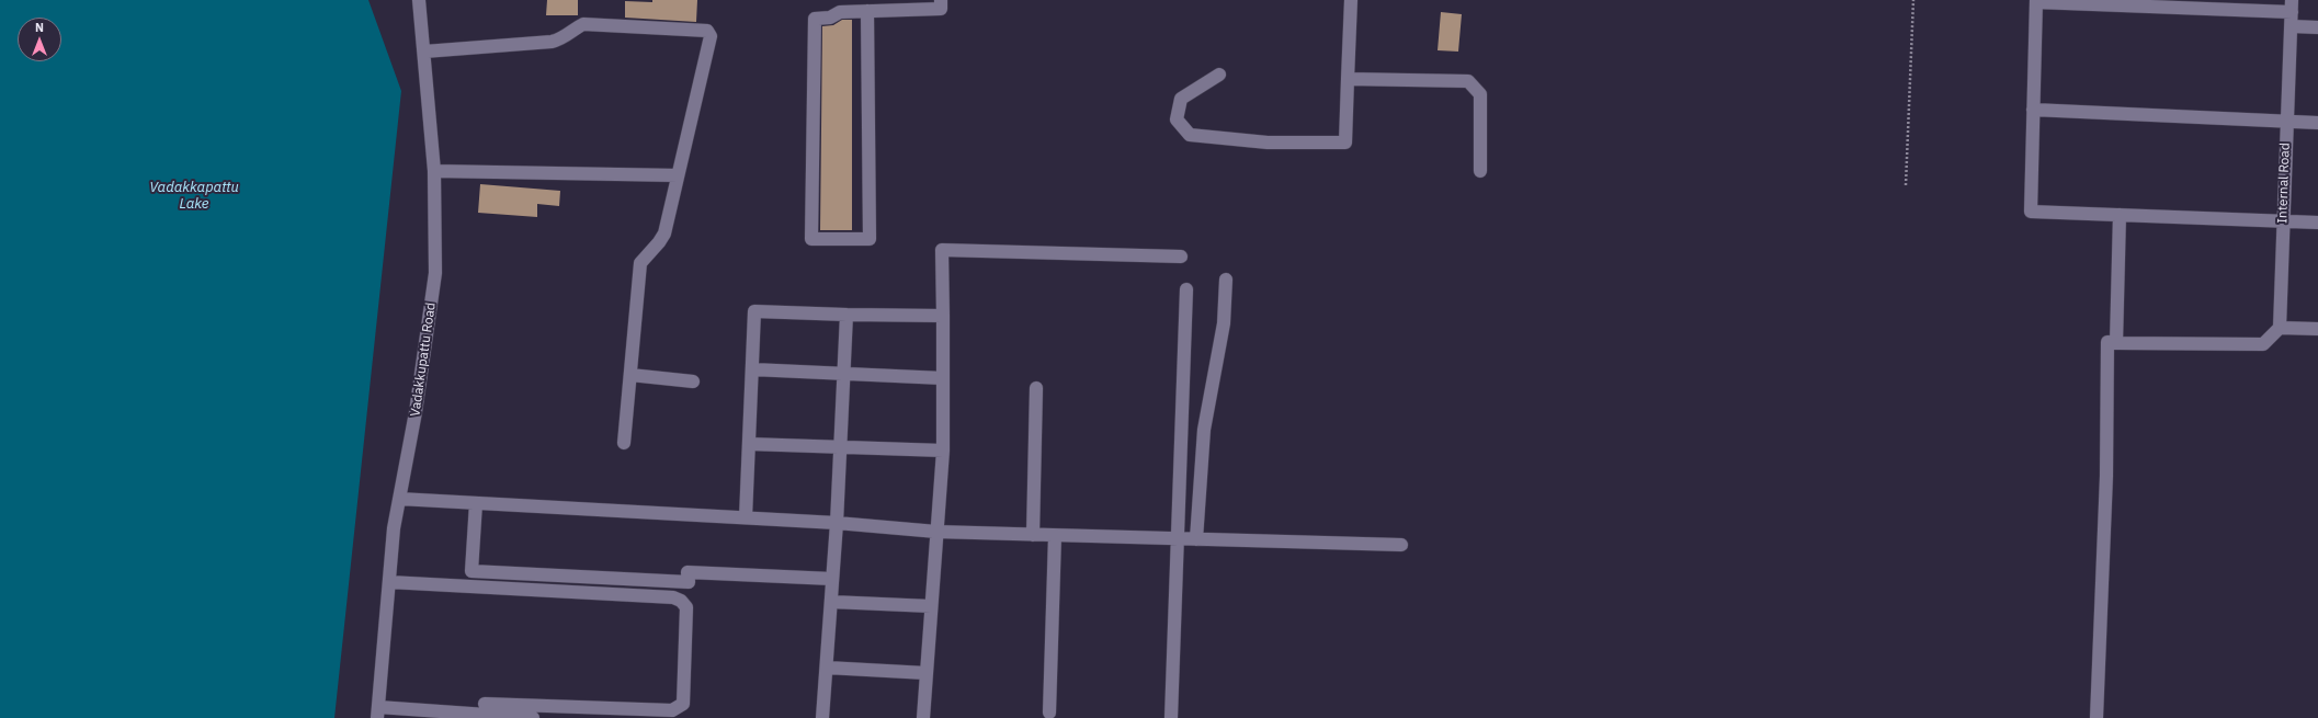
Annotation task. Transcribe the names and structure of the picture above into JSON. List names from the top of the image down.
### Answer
{
  "streets": {
    "street": ["Internal Road", "Vadakkupattu Road"]
  },
  "water": ["Vadakkapattu Lake"],
  "north": "top"
}
